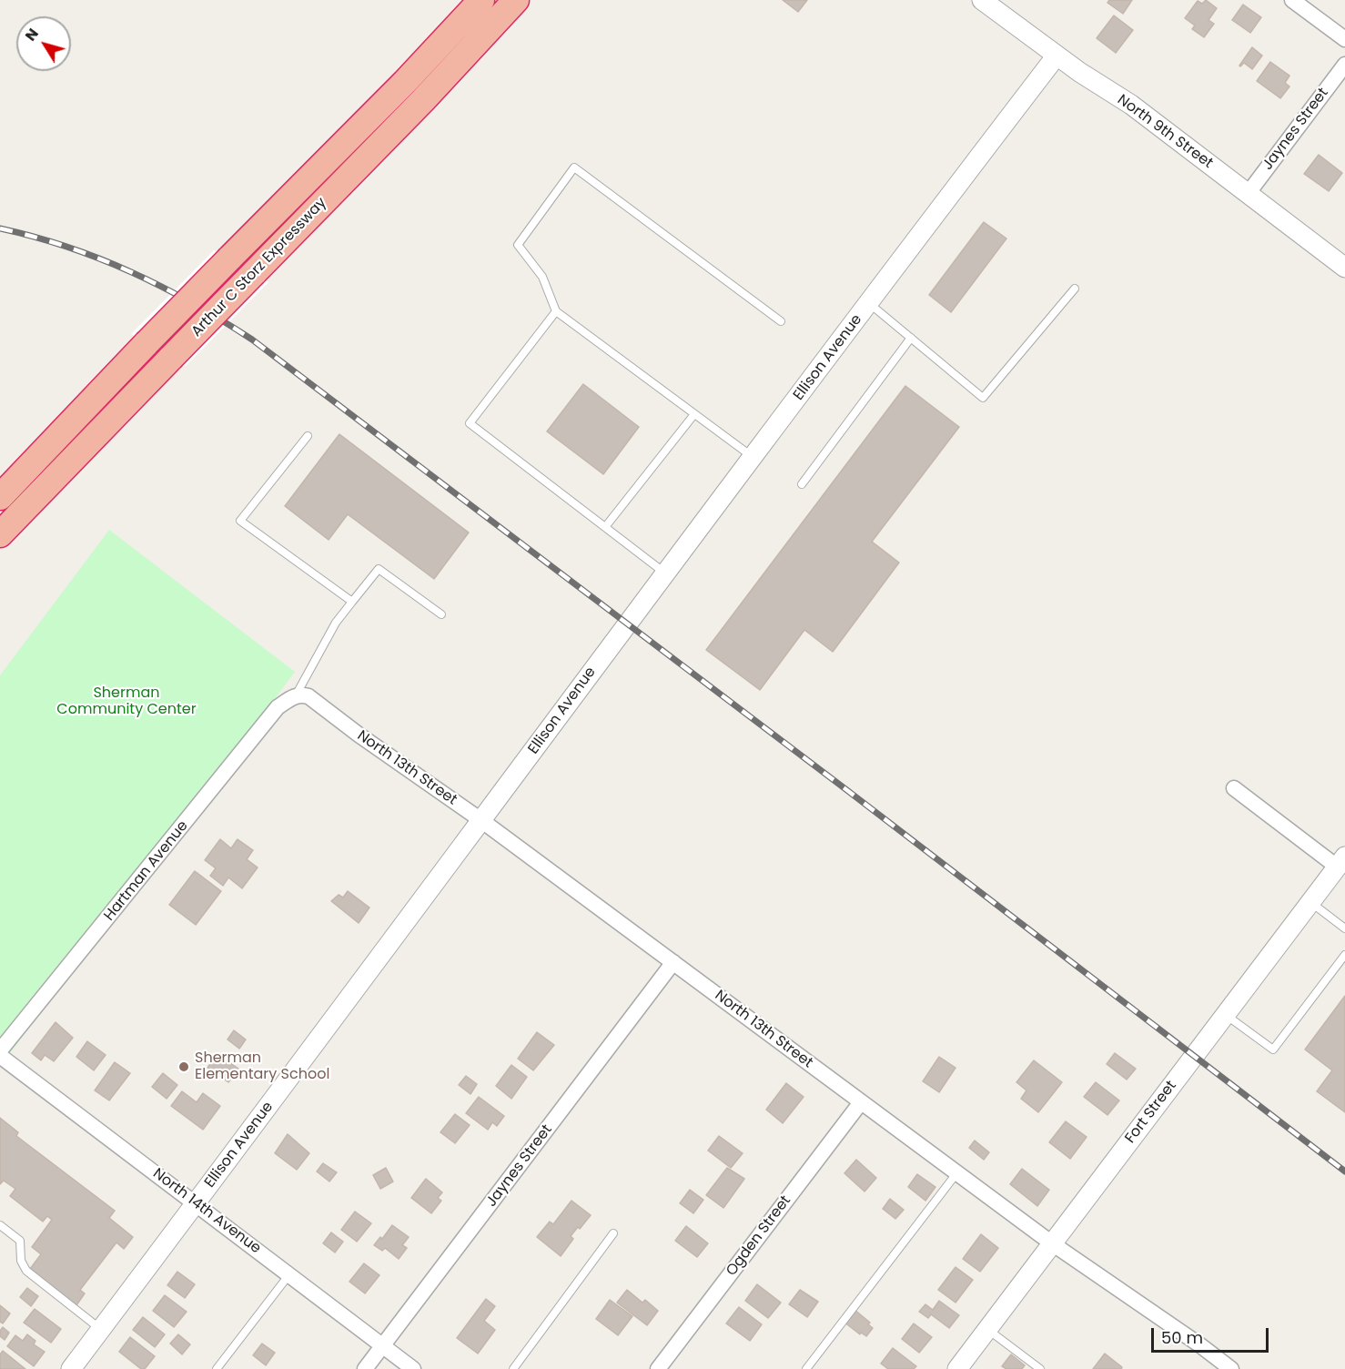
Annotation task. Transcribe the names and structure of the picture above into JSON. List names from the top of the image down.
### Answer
{
  "streets": {
    "highway": ["Arthur C Storz Expressway"],
    "street": [
      "Jaynes Street",
      "North 9th Street",
      "Ellison Avenue",
      "North 13th Street",
      "Hartman Avenue",
      "Fort Street",
      "North 14th Avenue",
      "Ogden Street"
    ]
  },
  "crossings": [
    ["Jaynes Street", "North 9th Street"],
    ["Jaynes Street", "North 13th Street"],
    ["Jaynes Street", "North 14th Avenue"],
    ["North 9th Street", "Ellison Avenue"],
    ["Ellison Avenue", "North 13th Street"],
    ["Ellison Avenue", "North 14th Avenue"],
    ["North 13th Street", "Hartman Avenue"],
    ["North 13th Street", "Fort Street"],
    ["North 13th Street", "Ogden Street"]
  ],
  "parks": ["Sherman Community Center"],
  "places": ["Sherman Elementary School"],
  "scale_bar": "50 m",
  "north": "top left"
}
